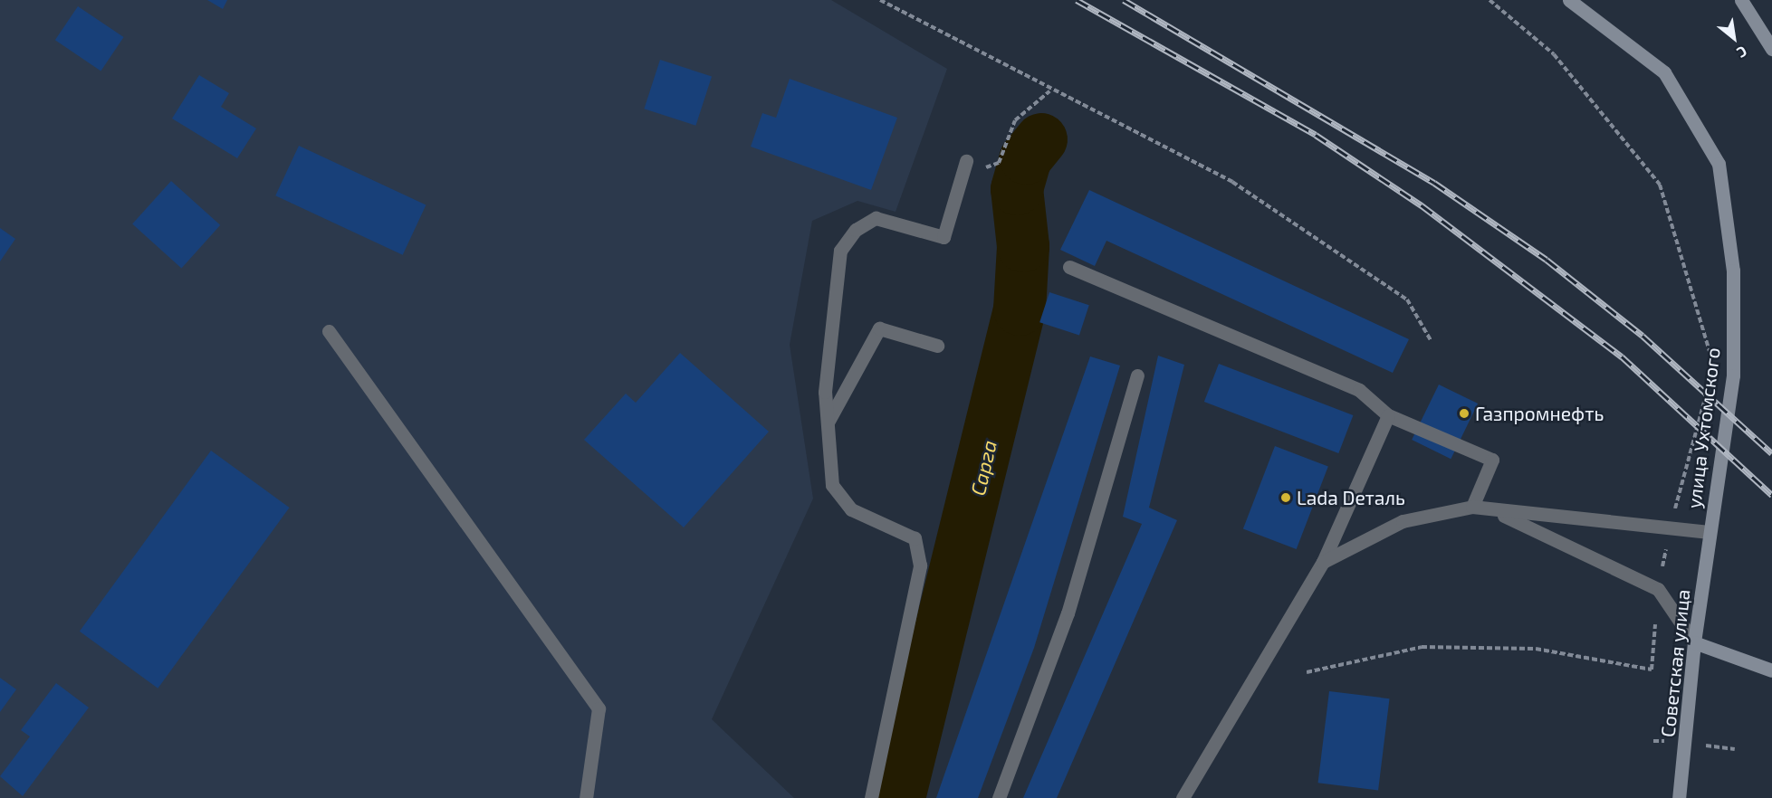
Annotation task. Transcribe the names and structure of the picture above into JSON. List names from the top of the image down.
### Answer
{
  "streets": {
    "main road": ["улица Ухтомского", "Советская улица"]
  },
  "crossings": [
    ["улица Ухтомского", "Советская улица"]
  ],
  "water": ["Сарга"],
  "places": ["Газпромнефть", "Lada Dеталь"],
  "north": "bottom right"
}
